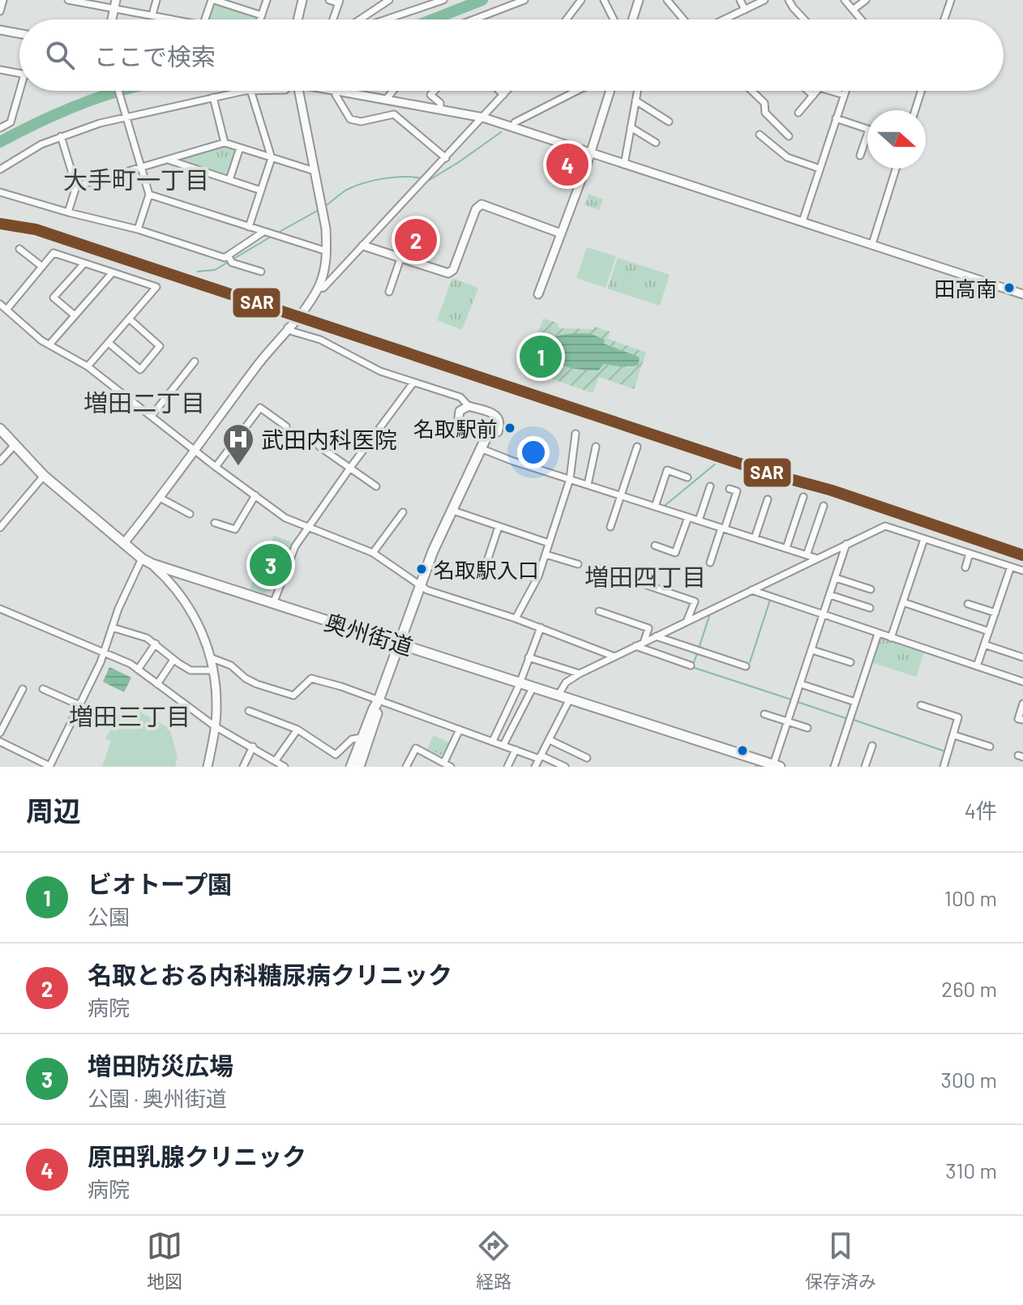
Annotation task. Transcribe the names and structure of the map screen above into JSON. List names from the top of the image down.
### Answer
{
  "streets": {
    "main road": ["奥州街道"]
  },
  "districts": [
    "大手町一丁目",
    "増田二丁目",
    "増田四丁目",
    "増田三丁目"
  ],
  "places": {
    "other": ["田高南", "名取駅前", "名取駅入口"],
    "hospital": ["武田内科医院"]
  },
  "lines": ["transit line SAR"],
  "north": "right",
  "page": {
    "search": "ここで検索",
    "pins": [
      "4",
      "2",
      "1",
      "3"
    ],
    "heading": ["周辺", "4件"],
    "list": [
      {
        "mark": "1",
        "name": "ビオトープ園",
        "note": "公園",
        "value": "100 m"
      },
      {
        "mark": "2",
        "name": "名取とおる内科糖尿病クリニック",
        "note": "病院",
        "value": "260 m"
      },
      {
        "mark": "3",
        "name": "増田防災広場",
        "note": "公園 · 奥州街道",
        "value": "300 m"
      },
      {
        "mark": "4",
        "name": "原田乳腺クリニック",
        "note": "病院",
        "value": "310 m"
      }
    ],
    "nav": ["地図", "経路", "保存済み"]
  }
}
